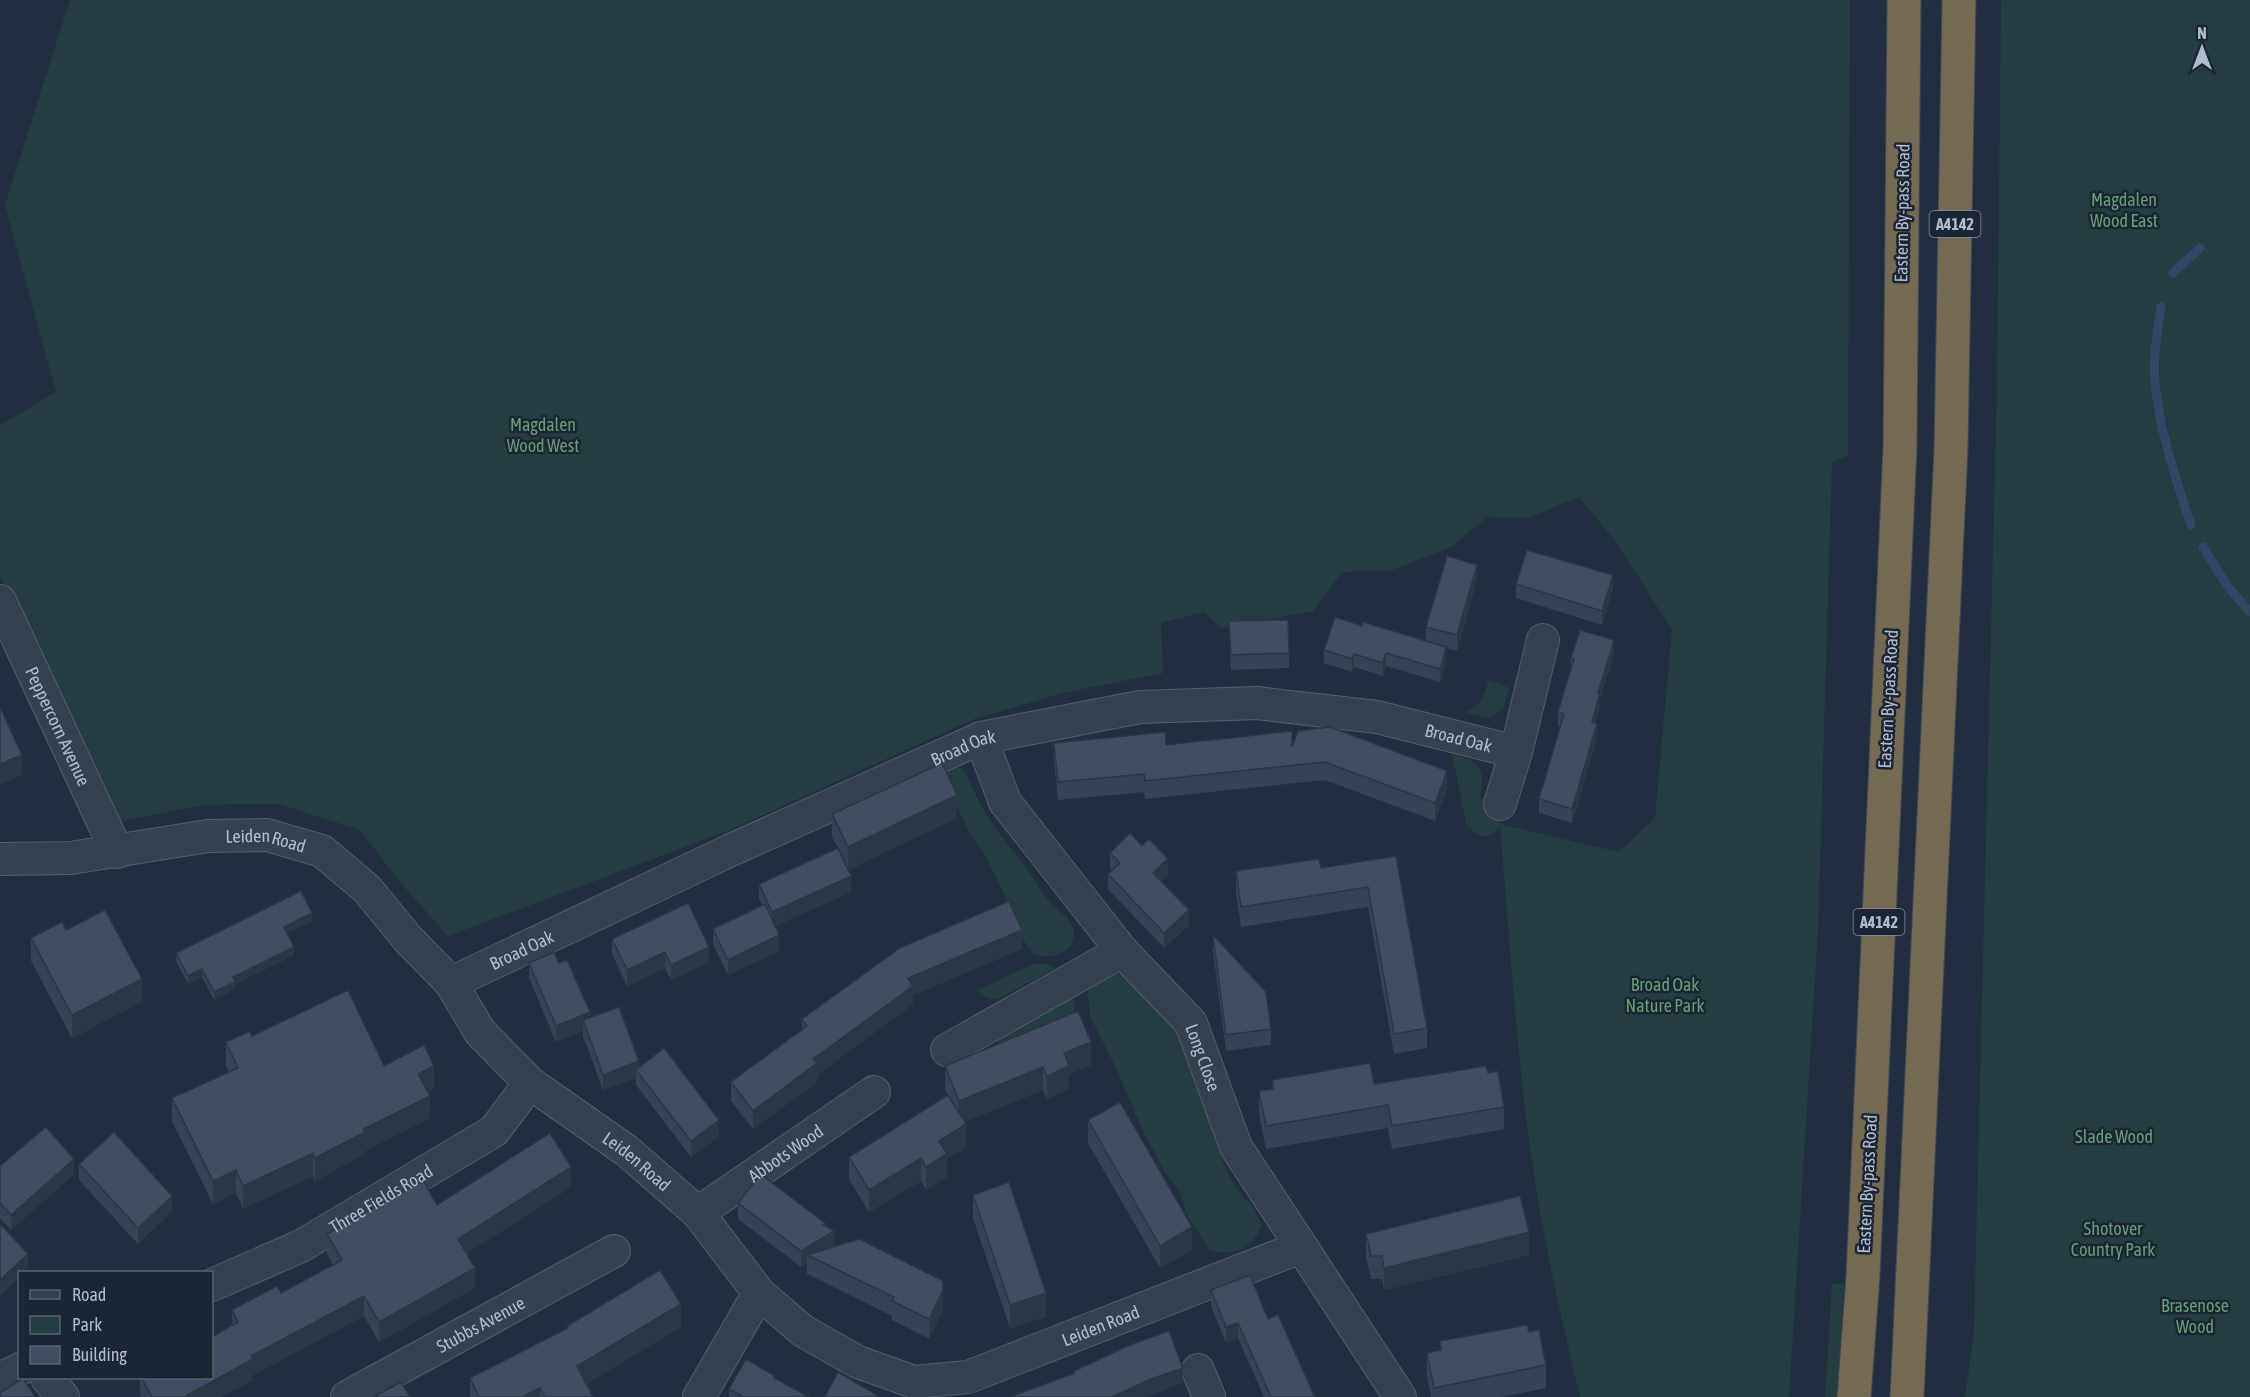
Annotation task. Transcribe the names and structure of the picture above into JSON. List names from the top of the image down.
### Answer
{
  "streets": {
    "highway": ["Eastern By-pass Road", "A4142"],
    "street": [
      "Peppercorn Avenue",
      "Broad Oak",
      "Leiden Road",
      "Long Close",
      "Abbots Wood",
      "Three Fields Road",
      "Stubbs Avenue"
    ]
  },
  "crossings": [
    ["Peppercorn Avenue", "Leiden Road"],
    ["Broad Oak", "Leiden Road"],
    ["Broad Oak", "Long Close"],
    ["Leiden Road", "Long Close"],
    ["Leiden Road", "Abbots Wood"],
    ["Leiden Road", "Three Fields Road"]
  ],
  "parks": [
    "Magdalen Wood East",
    "Magdalen Wood West",
    "Broad Oak Nature Park",
    "Slade Wood",
    "Shotover Country Park",
    "Brasenose Wood"
  ],
  "legend": ["Road", "Park", "Building"],
  "north": "top"
}
